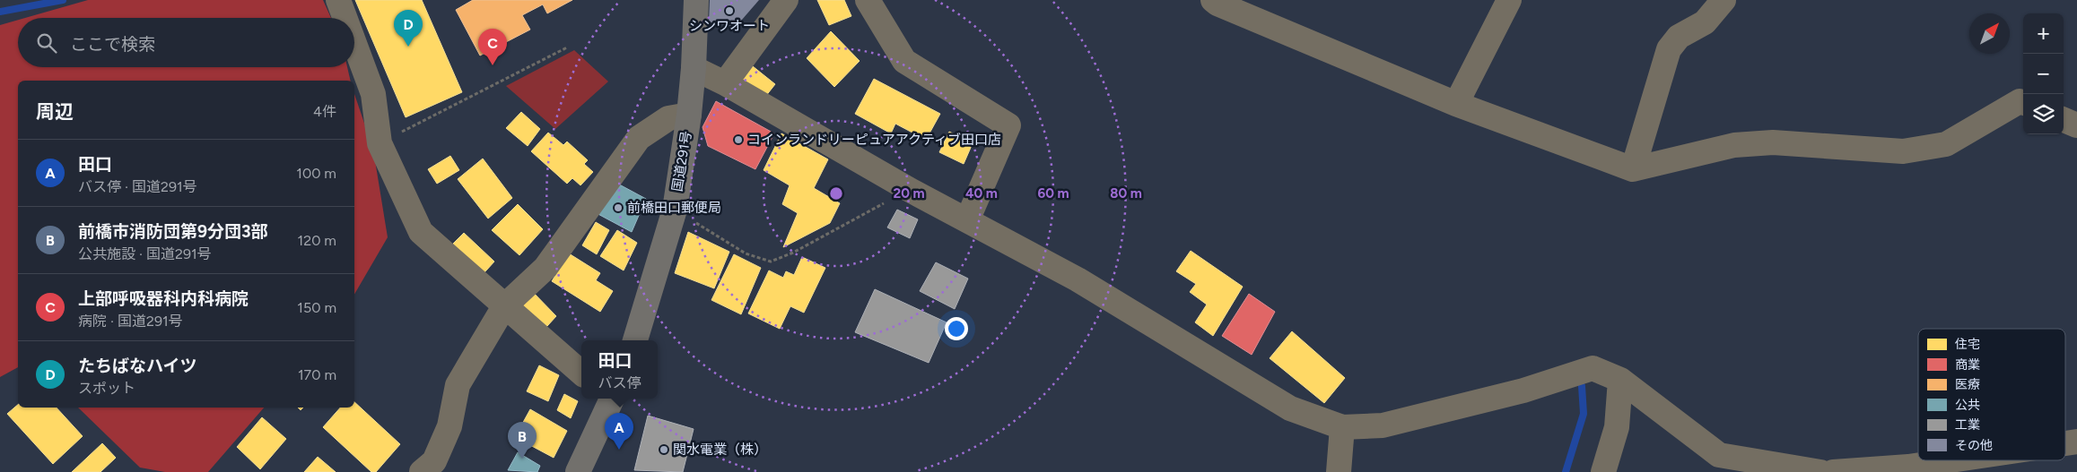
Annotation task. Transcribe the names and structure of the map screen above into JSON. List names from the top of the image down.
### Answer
{
  "streets": {
    "highway": ["国道291号"]
  },
  "places": [
    "シンワオート",
    "コインランドリーピュアアクティブ田口店",
    "前橋田口郵便局",
    "関水電業（株）"
  ],
  "legend": [
    "住宅",
    "商業",
    "医療",
    "公共",
    "工業",
    "その他"
  ],
  "north": "top right",
  "page": {
    "pins": [
      "D",
      "C",
      "A",
      "B"
    ],
    "map_buttons": ["+", "−"],
    "search": "ここで検索",
    "heading": ["周辺", "4件"],
    "list": [
      {
        "mark": "A",
        "name": "田口",
        "note": "バス停 · 国道291号",
        "value": "100 m"
      },
      {
        "mark": "B",
        "name": "前橋市消防団第9分団3部",
        "note": "公共施設 · 国道291号",
        "value": "120 m"
      },
      {
        "mark": "C",
        "name": "上部呼吸器科内科病院",
        "note": "病院 · 国道291号",
        "value": "150 m"
      },
      {
        "mark": "D",
        "name": "たちばなハイツ",
        "note": "スポット",
        "value": "170 m"
      }
    ],
    "popup": ["田口", "バス停"]
  },
  "rings": [
    "20 m",
    "40 m",
    "60 m",
    "80 m"
  ]
}
